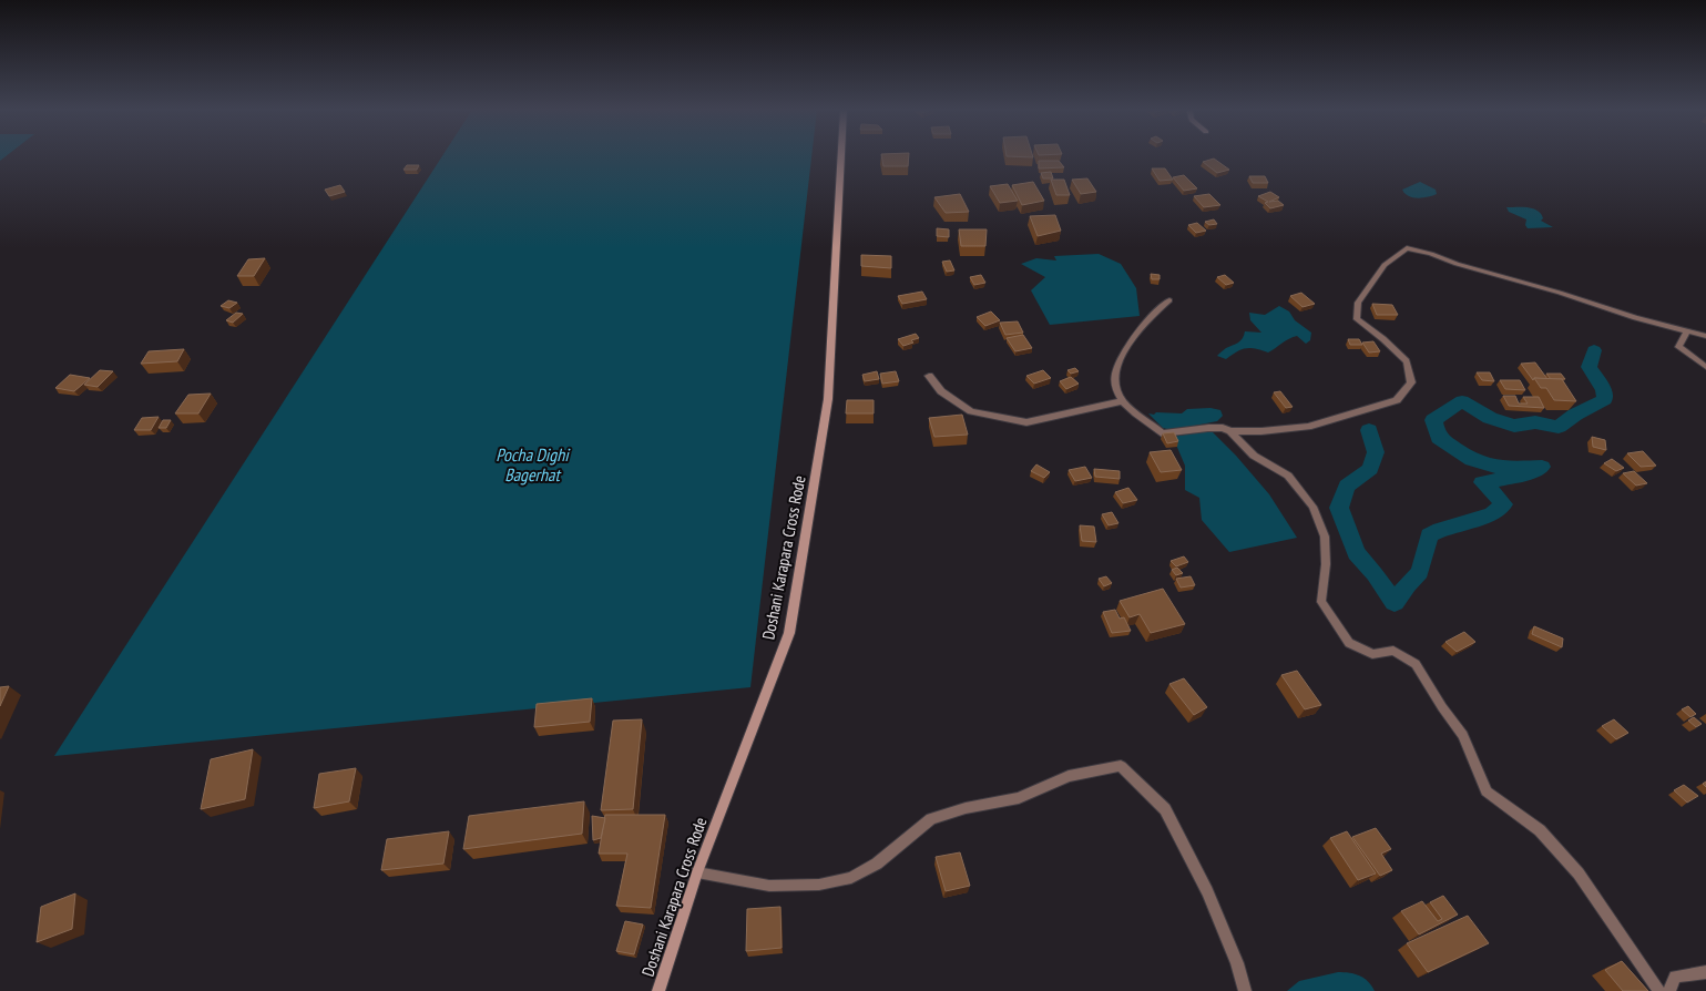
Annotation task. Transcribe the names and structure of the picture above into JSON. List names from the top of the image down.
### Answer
{
  "streets": {
    "street": ["Doshani Karapara Cross Rode"]
  },
  "water": ["Pocha Dighi Bagerhat"]
}
